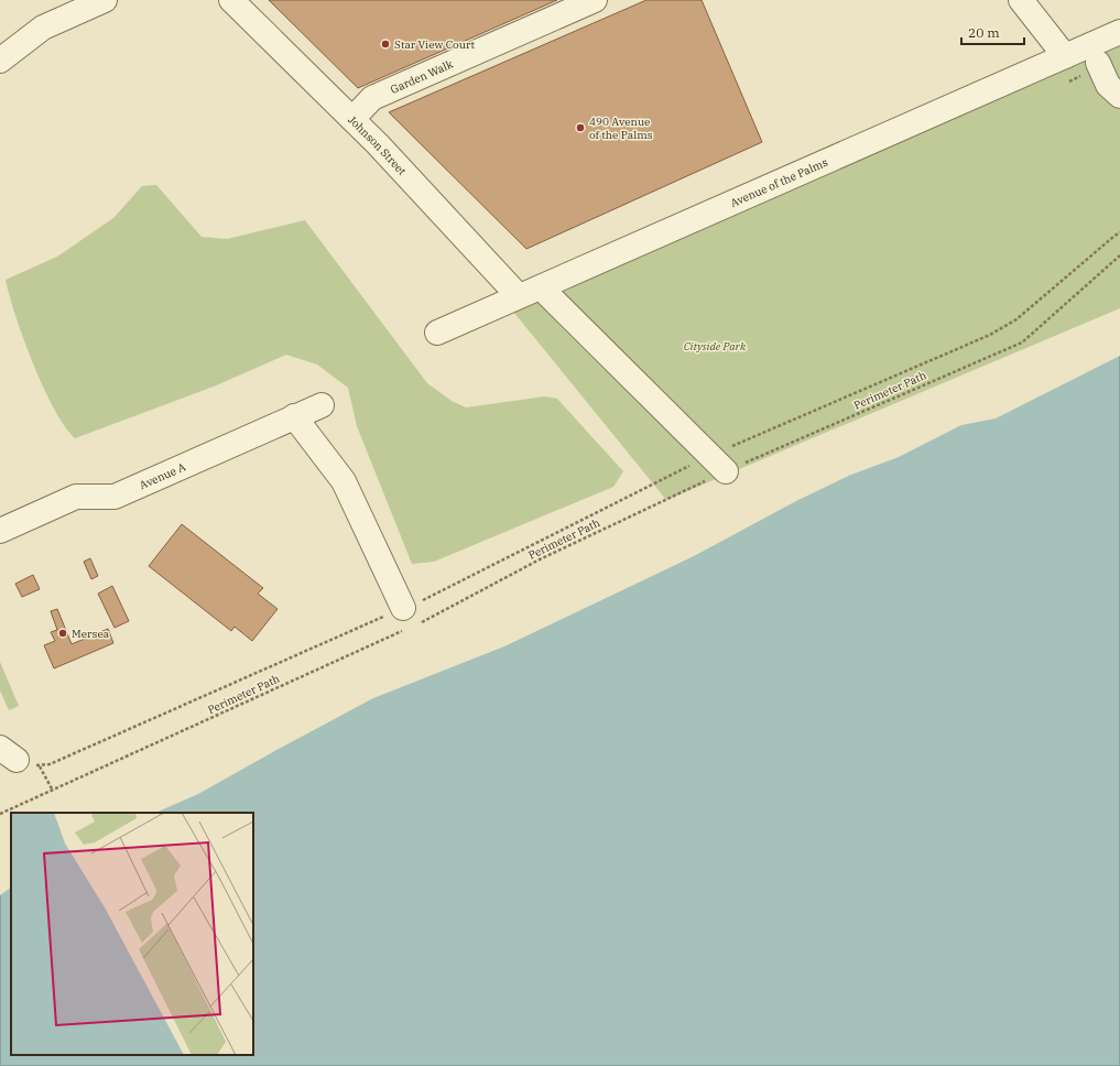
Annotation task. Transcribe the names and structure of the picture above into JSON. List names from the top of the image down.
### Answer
{
  "streets": {
    "street": [
      "Garden Walk",
      "Johnson Street",
      "Avenue of the Palms",
      "Avenue A"
    ],
    "path": ["Perimeter Path"]
  },
  "crossings": [
    ["Garden Walk", "Johnson Street"],
    ["Johnson Street", "Avenue of the Palms"]
  ],
  "parks": ["Cityside Park"],
  "places": ["Star View Court", "490 Avenue of the Palms", "Mersea"],
  "scale_bar": "20 m"
}
